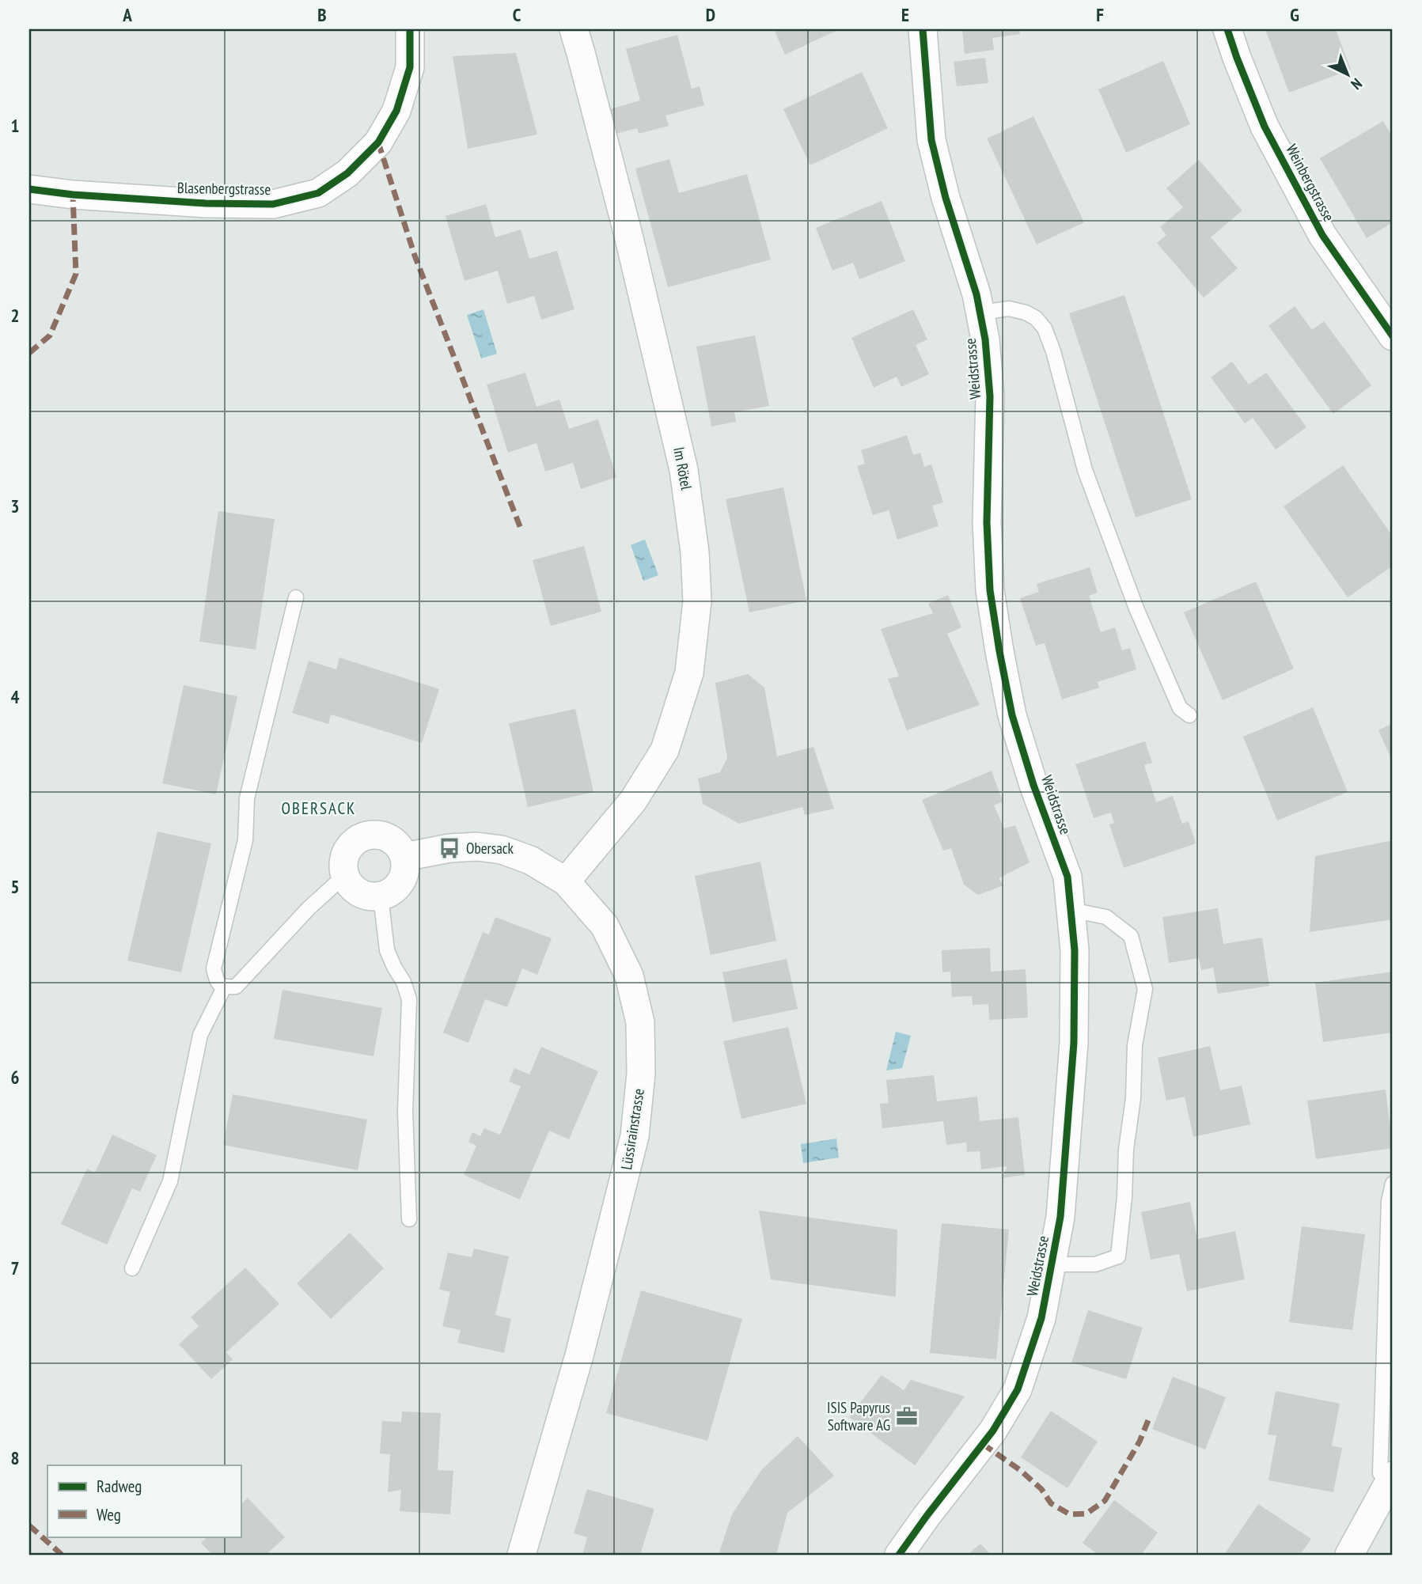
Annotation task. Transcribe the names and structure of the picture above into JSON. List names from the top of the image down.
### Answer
{
  "streets": {
    "street": [
      "Weinbergstrasse",
      "Blasenbergstrasse",
      "Weidstrasse",
      "Im Rötel",
      "Lüssirainstrasse"
    ]
  },
  "crossings": [
    ["Im Rötel", "Lüssirainstrasse"]
  ],
  "districts": ["OBERSACK"],
  "places": {
    "bus stop": ["Obersack"],
    "office": ["ISIS Papyrus Software AG"]
  },
  "legend": ["Radweg", "Weg"],
  "north": "bottom right",
  "grid": {
    "columns": [
      "A",
      "B",
      "C",
      "D",
      "E",
      "F",
      "G"
    ],
    "rows": [
      "1",
      "2",
      "3",
      "4",
      "5",
      "6",
      "7",
      "8"
    ]
  }
}
